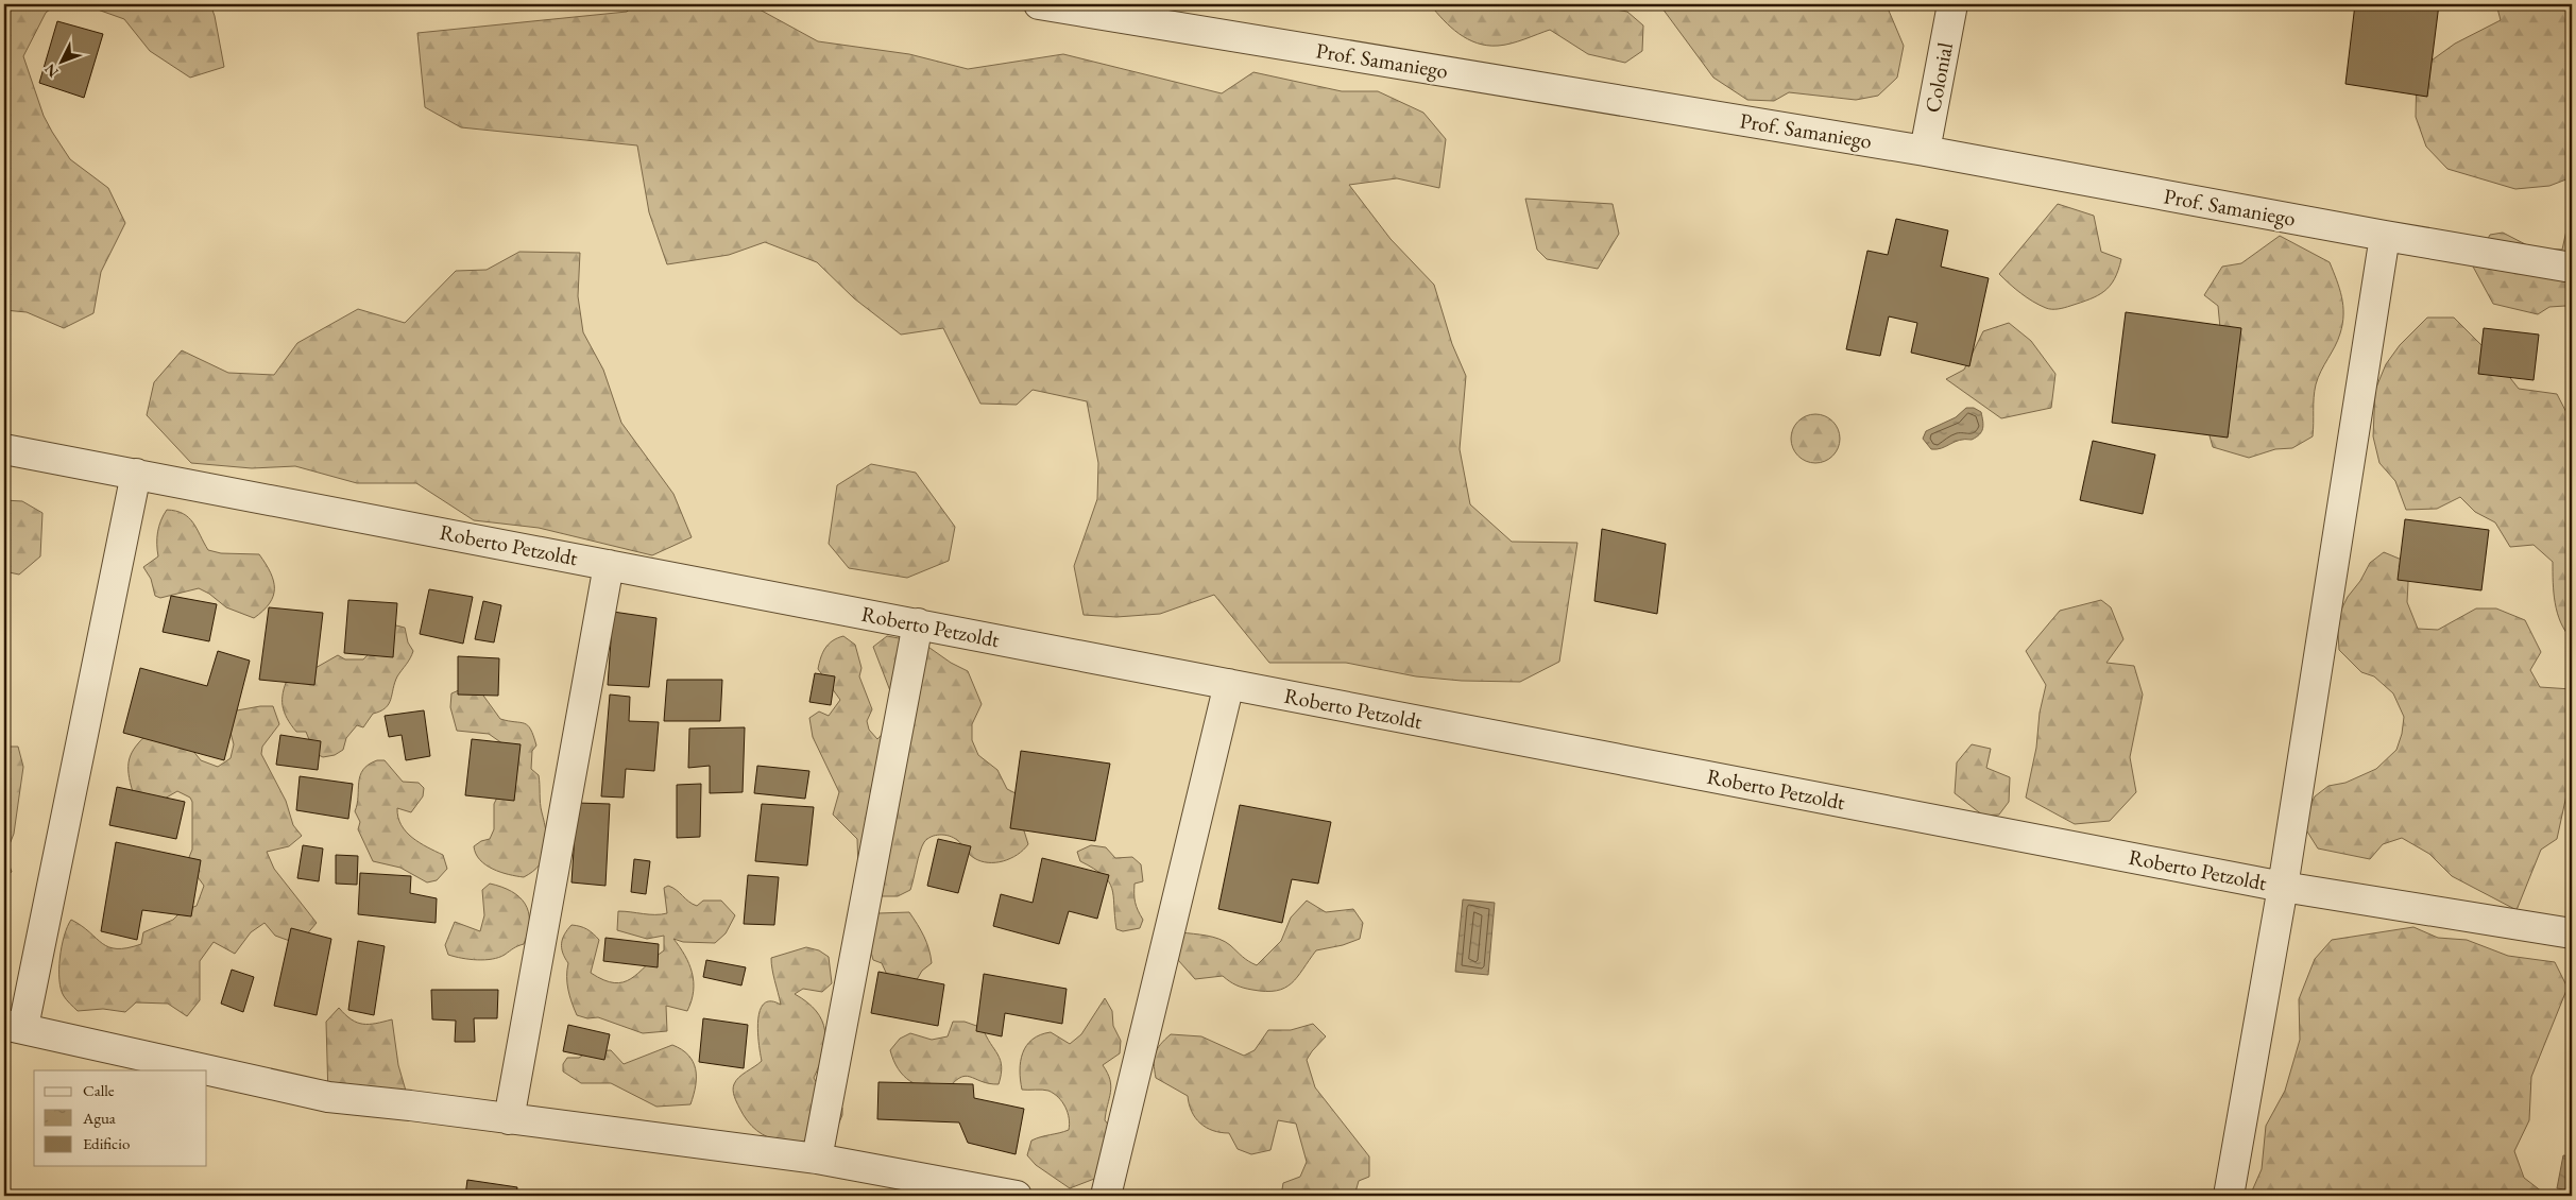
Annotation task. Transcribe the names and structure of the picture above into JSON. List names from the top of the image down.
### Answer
{
  "streets": {
    "street": ["Prof. Samaniego", "Colonial", "Roberto Petzoldt"]
  },
  "crossings": [
    ["Prof. Samaniego", "Colonial"]
  ],
  "legend": ["Calle", "Agua", "Edificio"],
  "north": "bottom left"
}
